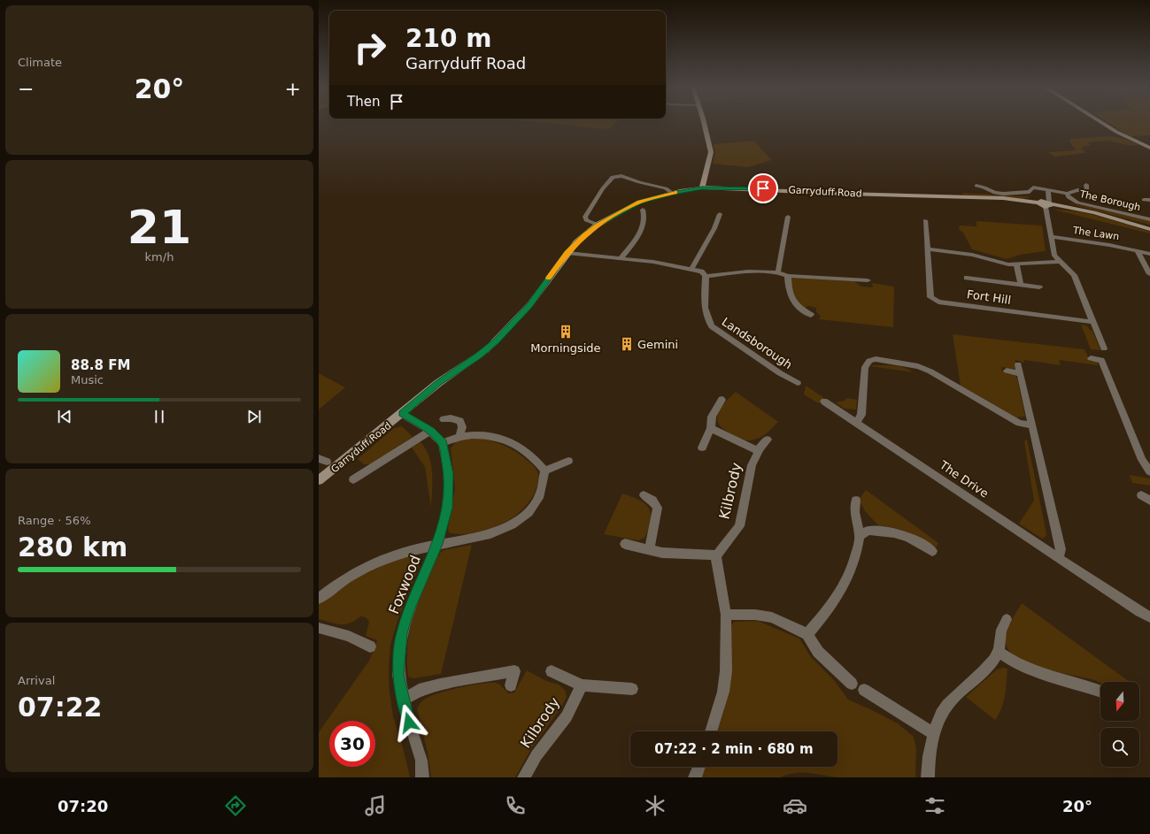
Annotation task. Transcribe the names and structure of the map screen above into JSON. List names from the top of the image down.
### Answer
{
  "streets": {
    "street": [
      "Garryduff Road",
      "The Borough",
      "The Lawn",
      "Fort Hill",
      "Landsborough",
      "The Drive",
      "Kilbrody",
      "Foxwood"
    ]
  },
  "places": {
    "building": ["Morningside", "Gemini"]
  },
  "north": "bottom",
  "page": {
    "tile": [
      "Climate",
      ["21", "km/h"],
      ["Range · 56%", "280 km"],
      ["Arrival", "07:22"]
    ],
    "turn": ["210 m", "Garryduff Road"],
    "heat": ["−", "20°", "+"],
    "then": "Then",
    "song": ["88.8 FM", "Music"],
    "limit": "30",
    "trip": "07:22 · 2 min · 680 m",
    "tabs": ["07:20", "20°"]
  }
}
